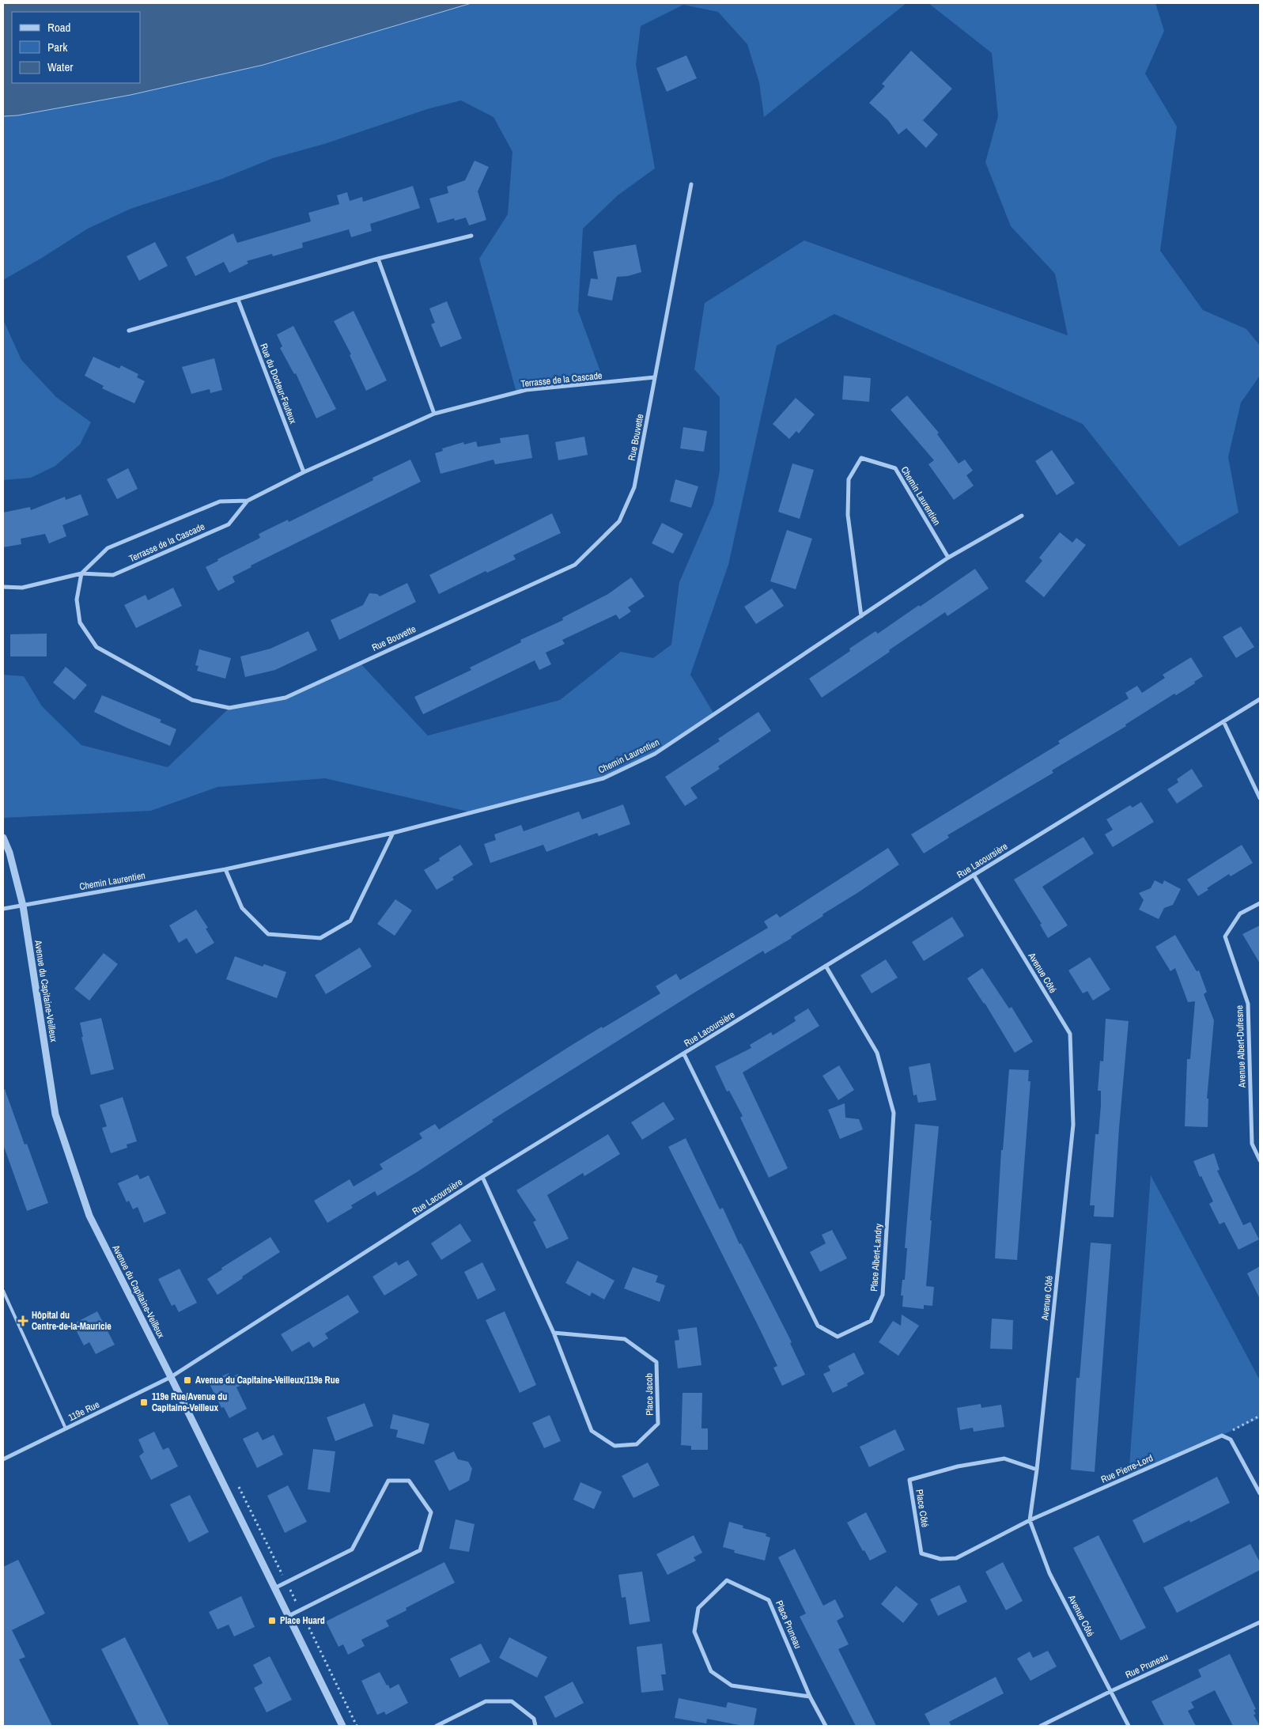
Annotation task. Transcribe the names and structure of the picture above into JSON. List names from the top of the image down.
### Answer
{
  "streets": {
    "street": [
      "Terrasse de la Cascade",
      "Rue du Docteur-Fauteux",
      "Rue Bouvette",
      "Chemin Laurentien",
      "Rue Lacoursière",
      "Avenue Côté",
      "Avenue du Capitaine-Veilleux",
      "Avenue Albert-Dufresne",
      "Place Albert-Landry",
      "Place Jacob",
      "119e Rue",
      "Rue Pierre-Lord",
      "Place Côté",
      "Place Pruneau",
      "Rue Pruneau"
    ]
  },
  "crossings": [
    ["Terrasse de la Cascade", "Rue du Docteur-Fauteux"],
    ["Terrasse de la Cascade", "Rue Bouvette"],
    ["Chemin Laurentien", "Avenue du Capitaine-Veilleux"],
    ["Rue Lacoursière", "Avenue Côté"],
    ["Rue Lacoursière", "Avenue du Capitaine-Veilleux"],
    ["Rue Lacoursière", "Place Albert-Landry"],
    ["Rue Lacoursière", "Place Jacob"],
    ["Rue Lacoursière", "119e Rue"],
    ["Avenue Côté", "Rue Pierre-Lord"],
    ["Avenue Côté", "Place Côté"],
    ["Avenue Côté", "Rue Pruneau"],
    ["Avenue du Capitaine-Veilleux", "119e Rue"],
    ["Rue Pierre-Lord", "Place Côté"]
  ],
  "places": {
    "health": ["Hôpital du Centre-de-la-Mauricie"],
    "transit": ["Avenue du Capitaine-Veilleux/119e Rue", "119e Rue/Avenue du Capitaine-Veilleux", "Place Huard"]
  },
  "legend": ["Road", "Park", "Water"]
}
